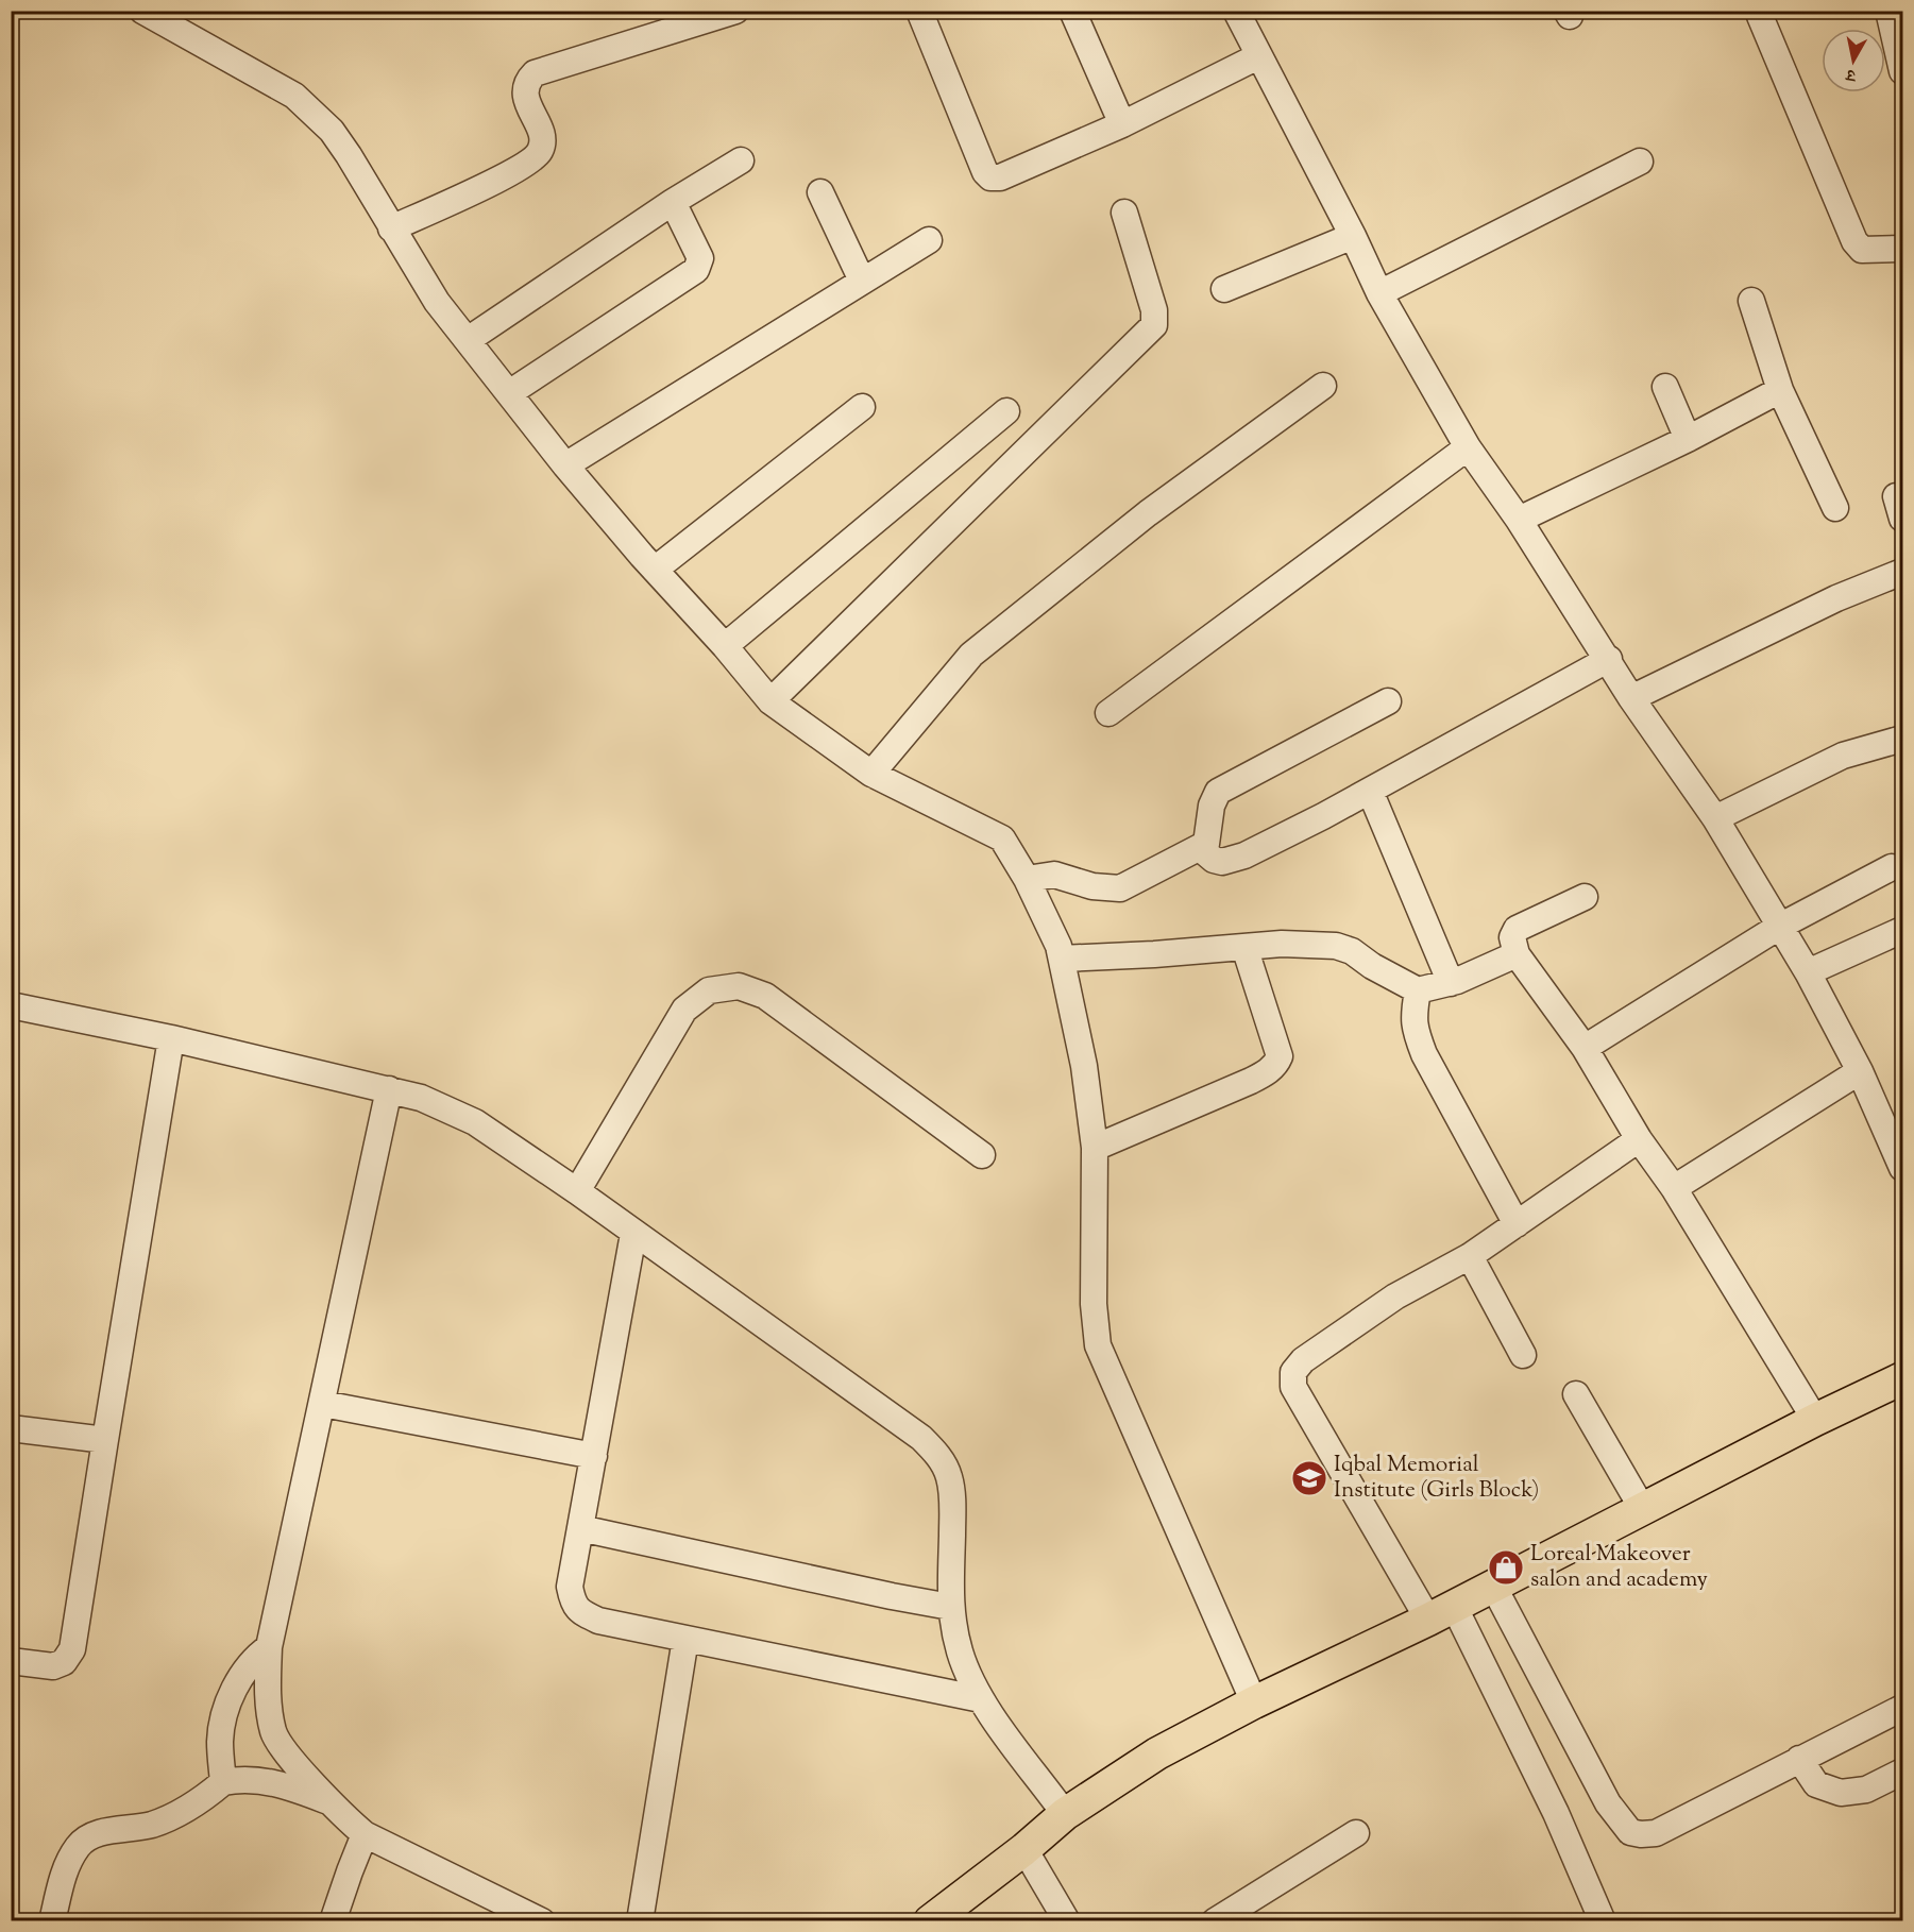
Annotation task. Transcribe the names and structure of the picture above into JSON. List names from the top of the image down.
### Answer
{
  "places": {
    "school or university": ["Iqbal Memorial Institute (Girls Block)"],
    "shop": ["Loreal Makeover salon and academy"]
  },
  "north": "bottom"
}
